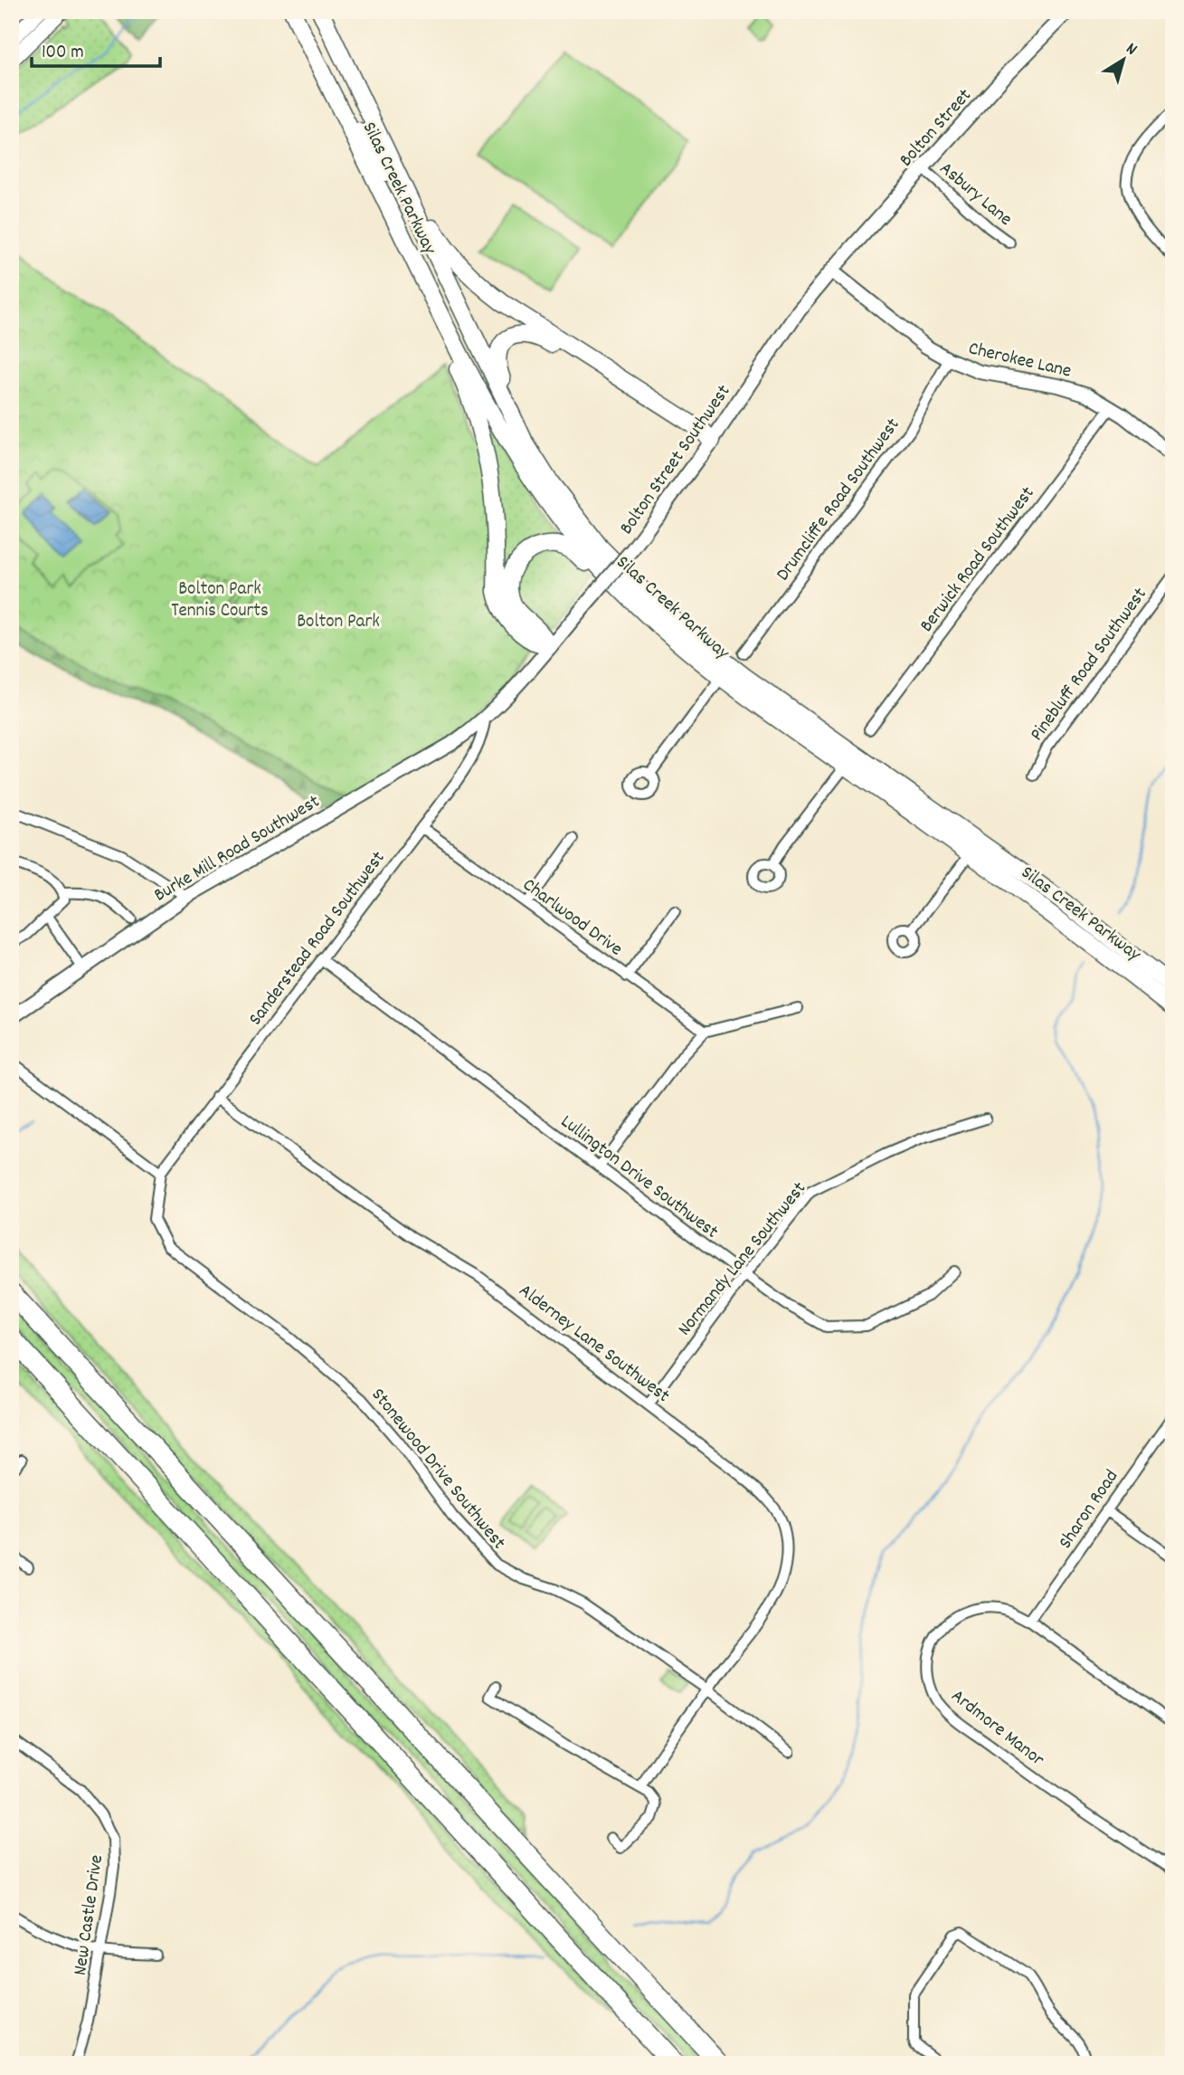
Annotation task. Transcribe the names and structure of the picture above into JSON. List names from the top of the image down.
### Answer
{
  "streets": {
    "main road": ["Silas Creek Parkway"],
    "street": [
      "Bolton Street",
      "Asbury Lane",
      "Cherokee Lane",
      "Bolton Street Southwest",
      "Drumcliffe Road Southwest",
      "Berwick Road Southwest",
      "Pinebluff Road Southwest",
      "Burke Mill Road Southwest",
      "Charlwood Drive",
      "Sanderstead Road Southwest",
      "Lullington Drive Southwest",
      "Normandy Lane Southwest",
      "Alderney Lane Southwest",
      "Stonewood Drive Southwest",
      "Sharon Road",
      "Ardmore Manor",
      "New Castle Drive"
    ]
  },
  "crossings": [
    ["Bolton Street", "Asbury Lane"],
    ["Bolton Street", "Cherokee Lane"],
    ["Bolton Street", "Bolton Street Southwest"],
    ["Cherokee Lane", "Bolton Street Southwest"],
    ["Cherokee Lane", "Drumcliffe Road Southwest"],
    ["Cherokee Lane", "Berwick Road Southwest"],
    ["Bolton Street Southwest", "Burke Mill Road Southwest"],
    ["Bolton Street Southwest", "Sanderstead Road Southwest"],
    ["Burke Mill Road Southwest", "Sanderstead Road Southwest"],
    ["Charlwood Drive", "Sanderstead Road Southwest"],
    ["Sanderstead Road Southwest", "Lullington Drive Southwest"],
    ["Sanderstead Road Southwest", "Alderney Lane Southwest"],
    ["Sanderstead Road Southwest", "Stonewood Drive Southwest"],
    ["Lullington Drive Southwest", "Normandy Lane Southwest"],
    ["Normandy Lane Southwest", "Alderney Lane Southwest"],
    ["Alderney Lane Southwest", "Stonewood Drive Southwest"],
    ["Sharon Road", "Ardmore Manor"]
  ],
  "parks": ["Bolton Park Tennis Courts", "Bolton Park"],
  "scale_bar": "100 m",
  "north": "top right"
}
